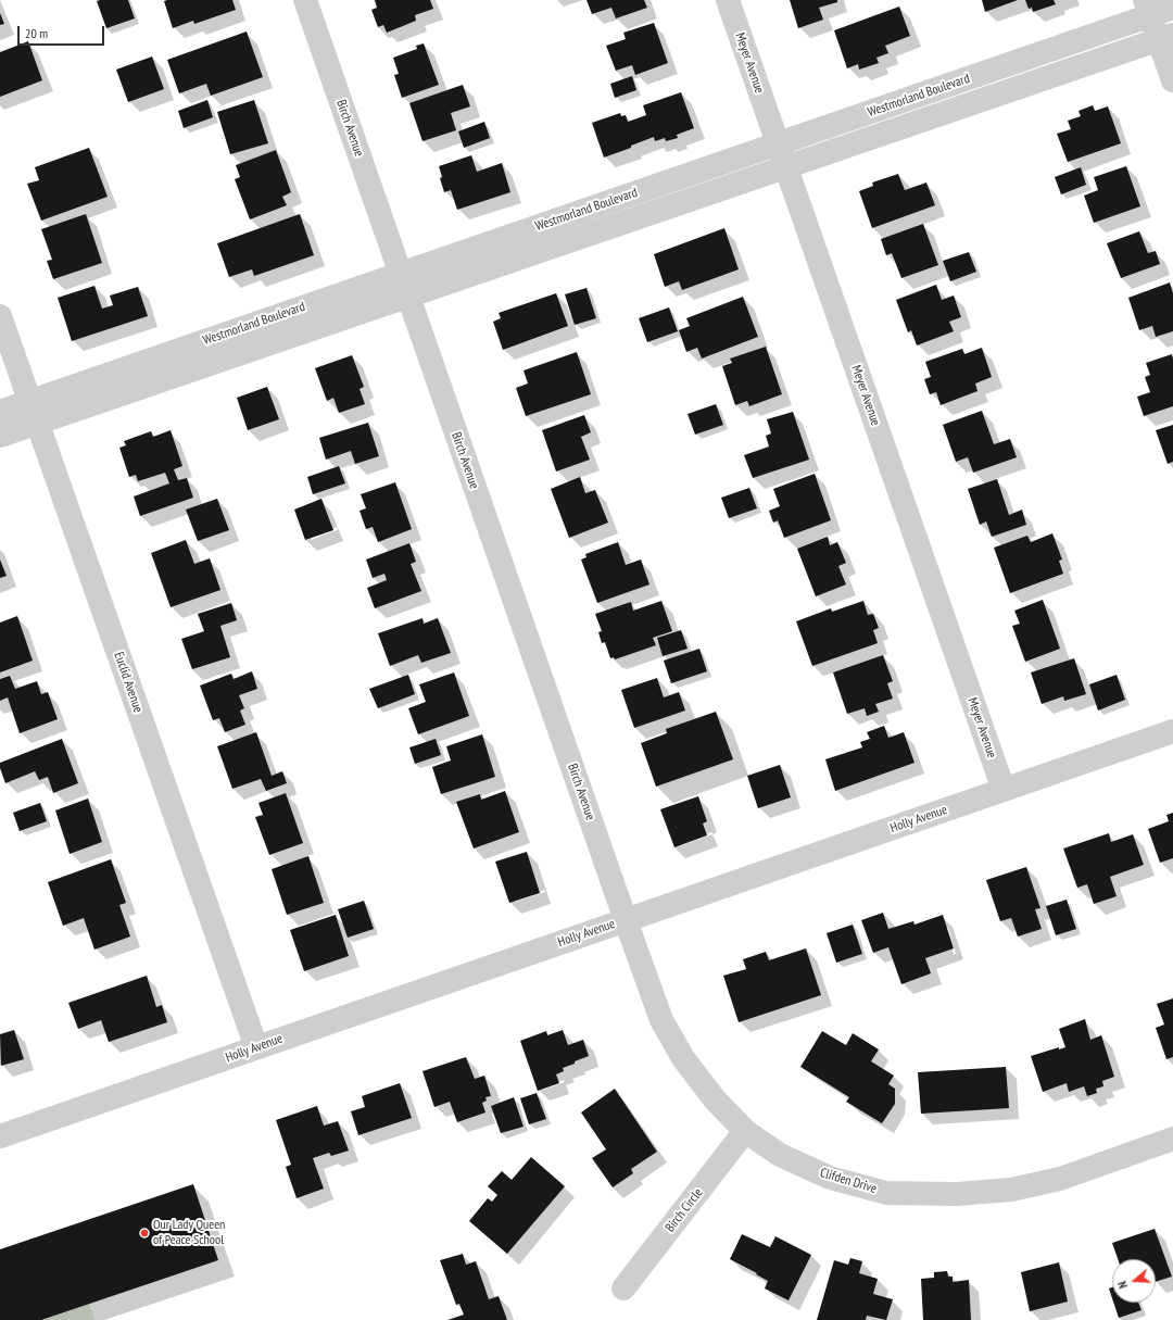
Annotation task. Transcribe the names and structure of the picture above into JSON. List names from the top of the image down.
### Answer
{
  "streets": {
    "street": [
      "Meyer Avenue",
      "Westmorland Boulevard",
      "Birch Avenue",
      "Euclid Avenue",
      "Holly Avenue",
      "Clifden Drive",
      "Birch Circle"
    ]
  },
  "crossings": [
    ["Meyer Avenue", "Westmorland Boulevard"],
    ["Meyer Avenue", "Holly Avenue"],
    ["Westmorland Boulevard", "Birch Avenue"],
    ["Westmorland Boulevard", "Euclid Avenue"],
    ["Birch Avenue", "Holly Avenue"],
    ["Birch Avenue", "Clifden Drive"],
    ["Euclid Avenue", "Holly Avenue"],
    ["Holly Avenue", "Clifden Drive"],
    ["Clifden Drive", "Birch Circle"]
  ],
  "places": ["Our Lady Queen of Peace School"],
  "scale_bar": "20 m",
  "north": "left"
}
